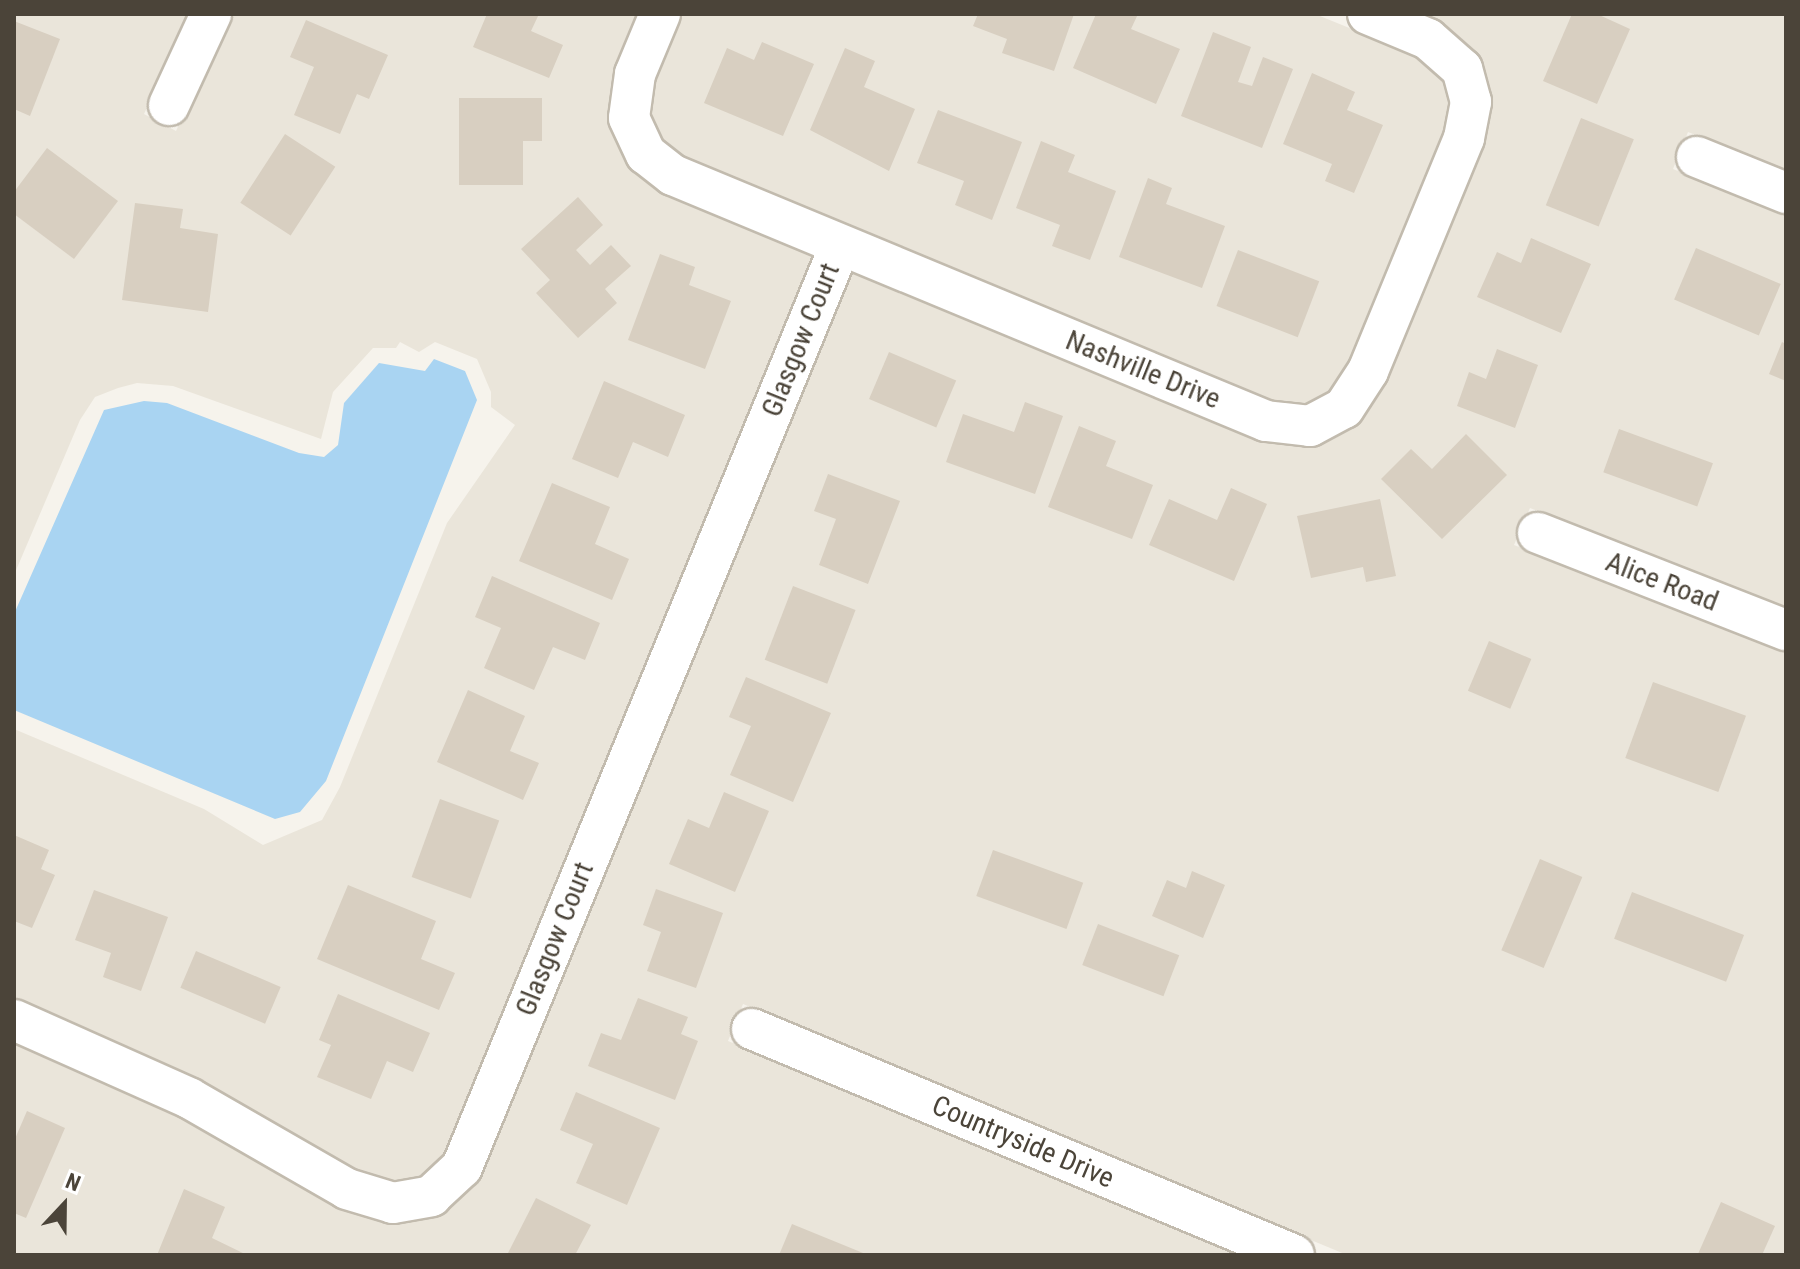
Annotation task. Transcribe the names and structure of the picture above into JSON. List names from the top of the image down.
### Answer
{
  "streets": {
    "street": [
      "Glasgow Court",
      "Nashville Drive",
      "Alice Road",
      "Countryside Drive"
    ]
  },
  "crossings": [
    ["Glasgow Court", "Nashville Drive"]
  ],
  "north": "top"
}
